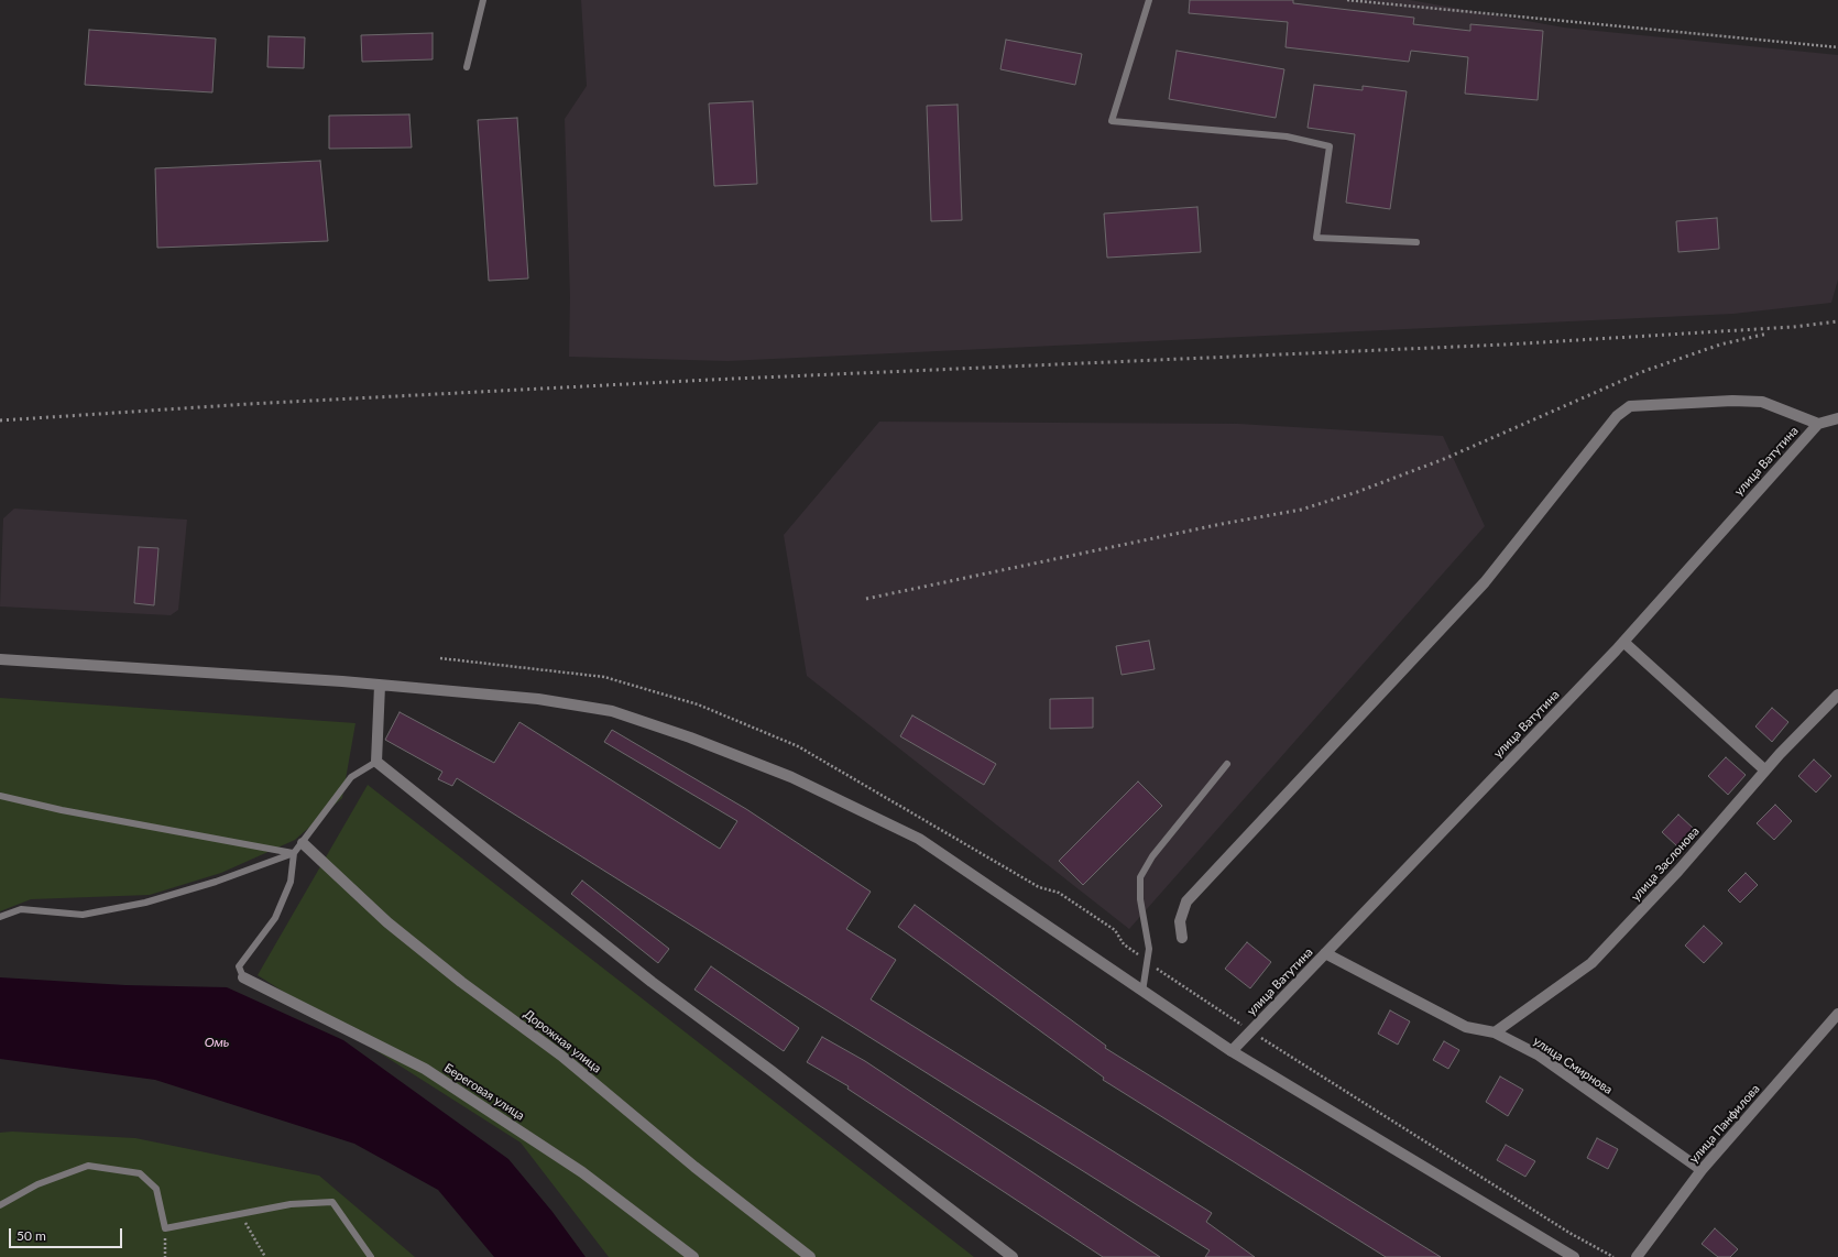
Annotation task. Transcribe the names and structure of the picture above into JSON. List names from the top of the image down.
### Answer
{
  "streets": {
    "street": [
      "улица Ватутина",
      "улица Заслонова",
      "Дорожная улица",
      "улица Смирнова",
      "Береговая улица",
      "улица Панфилова"
    ]
  },
  "crossings": [
    ["улица Ватутина", "улица Смирнова"],
    ["улица Заслонова", "улица Смирнова"],
    ["улица Смирнова", "улица Панфилова"]
  ],
  "water": ["Омь"],
  "scale_bar": "50 m"
}
